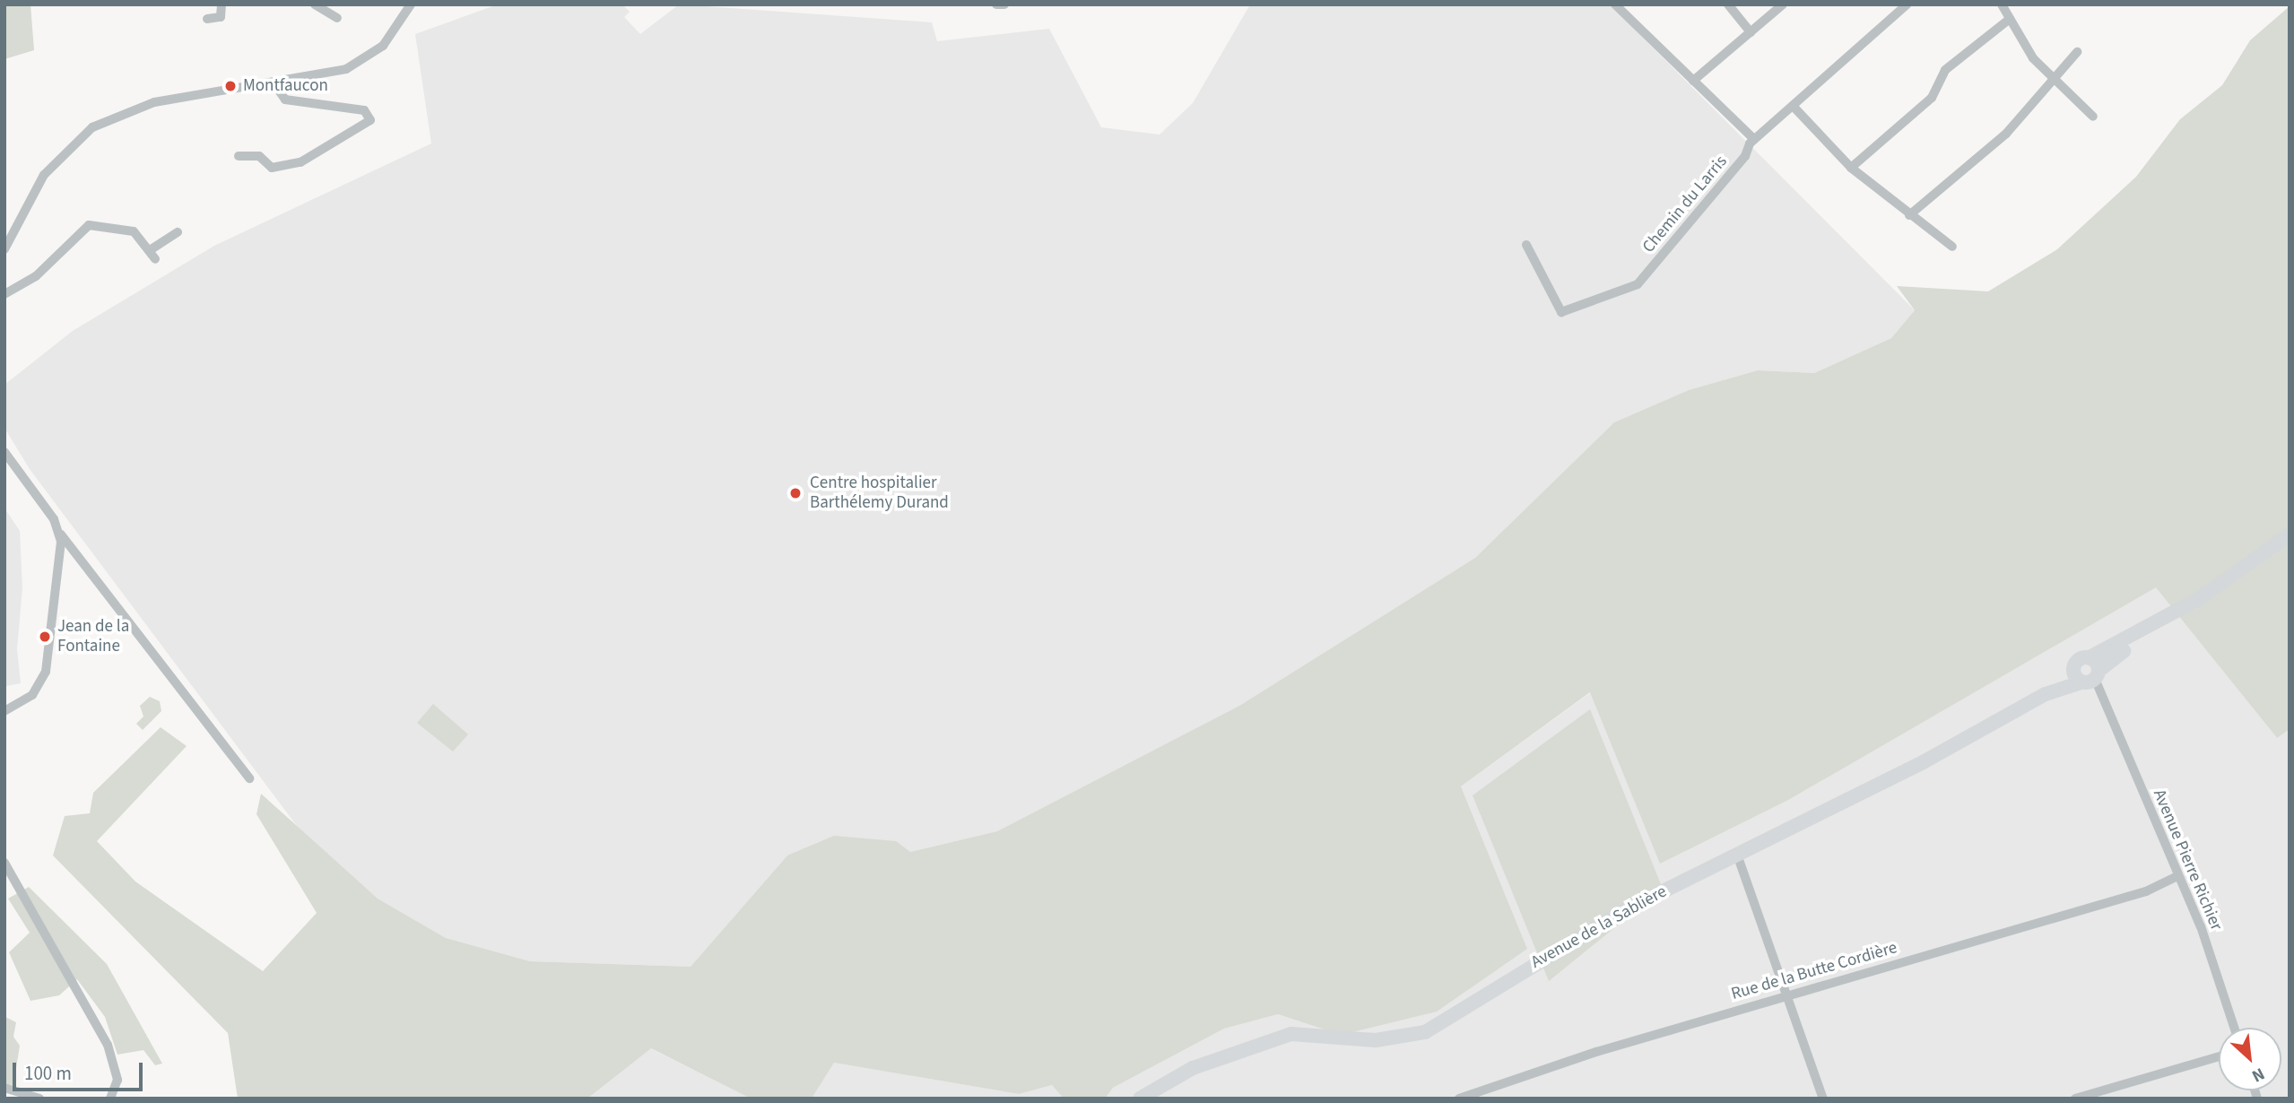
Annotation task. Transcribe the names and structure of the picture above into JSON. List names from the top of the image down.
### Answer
{
  "streets": {
    "main road": ["Avenue de la Sablière"],
    "street": ["Chemin du Larris", "Avenue Pierre Richier", "Rue de la Butte Cordière"]
  },
  "crossings": [
    ["Avenue Pierre Richier", "Avenue de la Sablière"],
    ["Avenue Pierre Richier", "Rue de la Butte Cordière"]
  ],
  "places": ["Montfaucon", "Centre hospitalier Barthélemy Durand", "Jean de la Fontaine"],
  "scale_bar": "100 m",
  "north": "bottom right"
}
